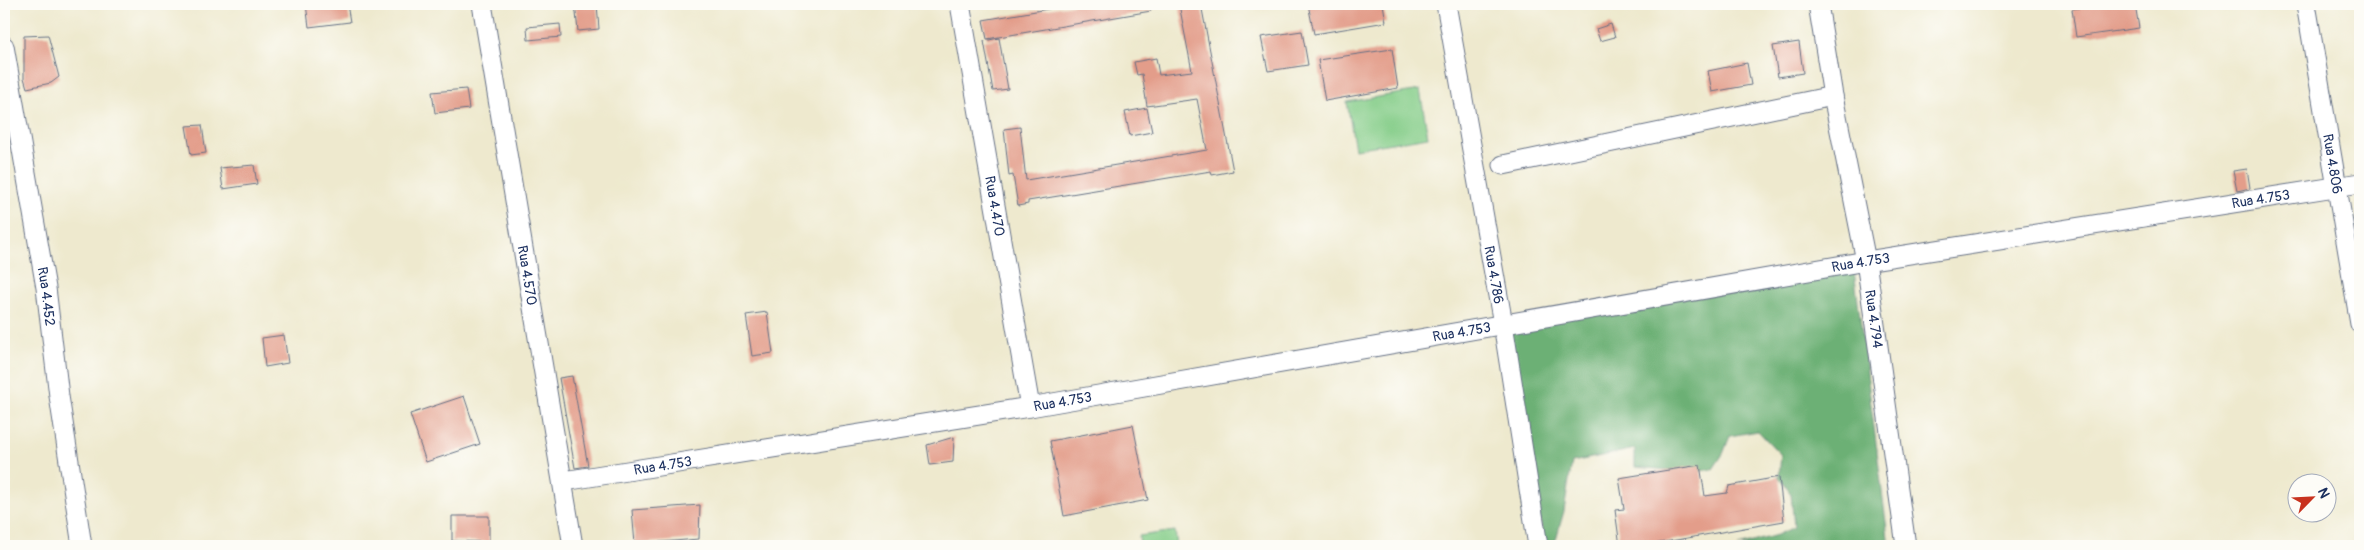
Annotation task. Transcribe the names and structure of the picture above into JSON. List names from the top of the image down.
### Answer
{
  "streets": {
    "street": [
      "Rua 4.806",
      "Rua 4.753",
      "Rua 4.470",
      "Rua 4.570",
      "Rua 4.786",
      "Rua 4.452",
      "Rua 4.794"
    ]
  },
  "crossings": [
    ["Rua 4.806", "Rua 4.753"],
    ["Rua 4.753", "Rua 4.470"],
    ["Rua 4.753", "Rua 4.570"],
    ["Rua 4.753", "Rua 4.786"],
    ["Rua 4.753", "Rua 4.794"]
  ],
  "north": "top right"
}
